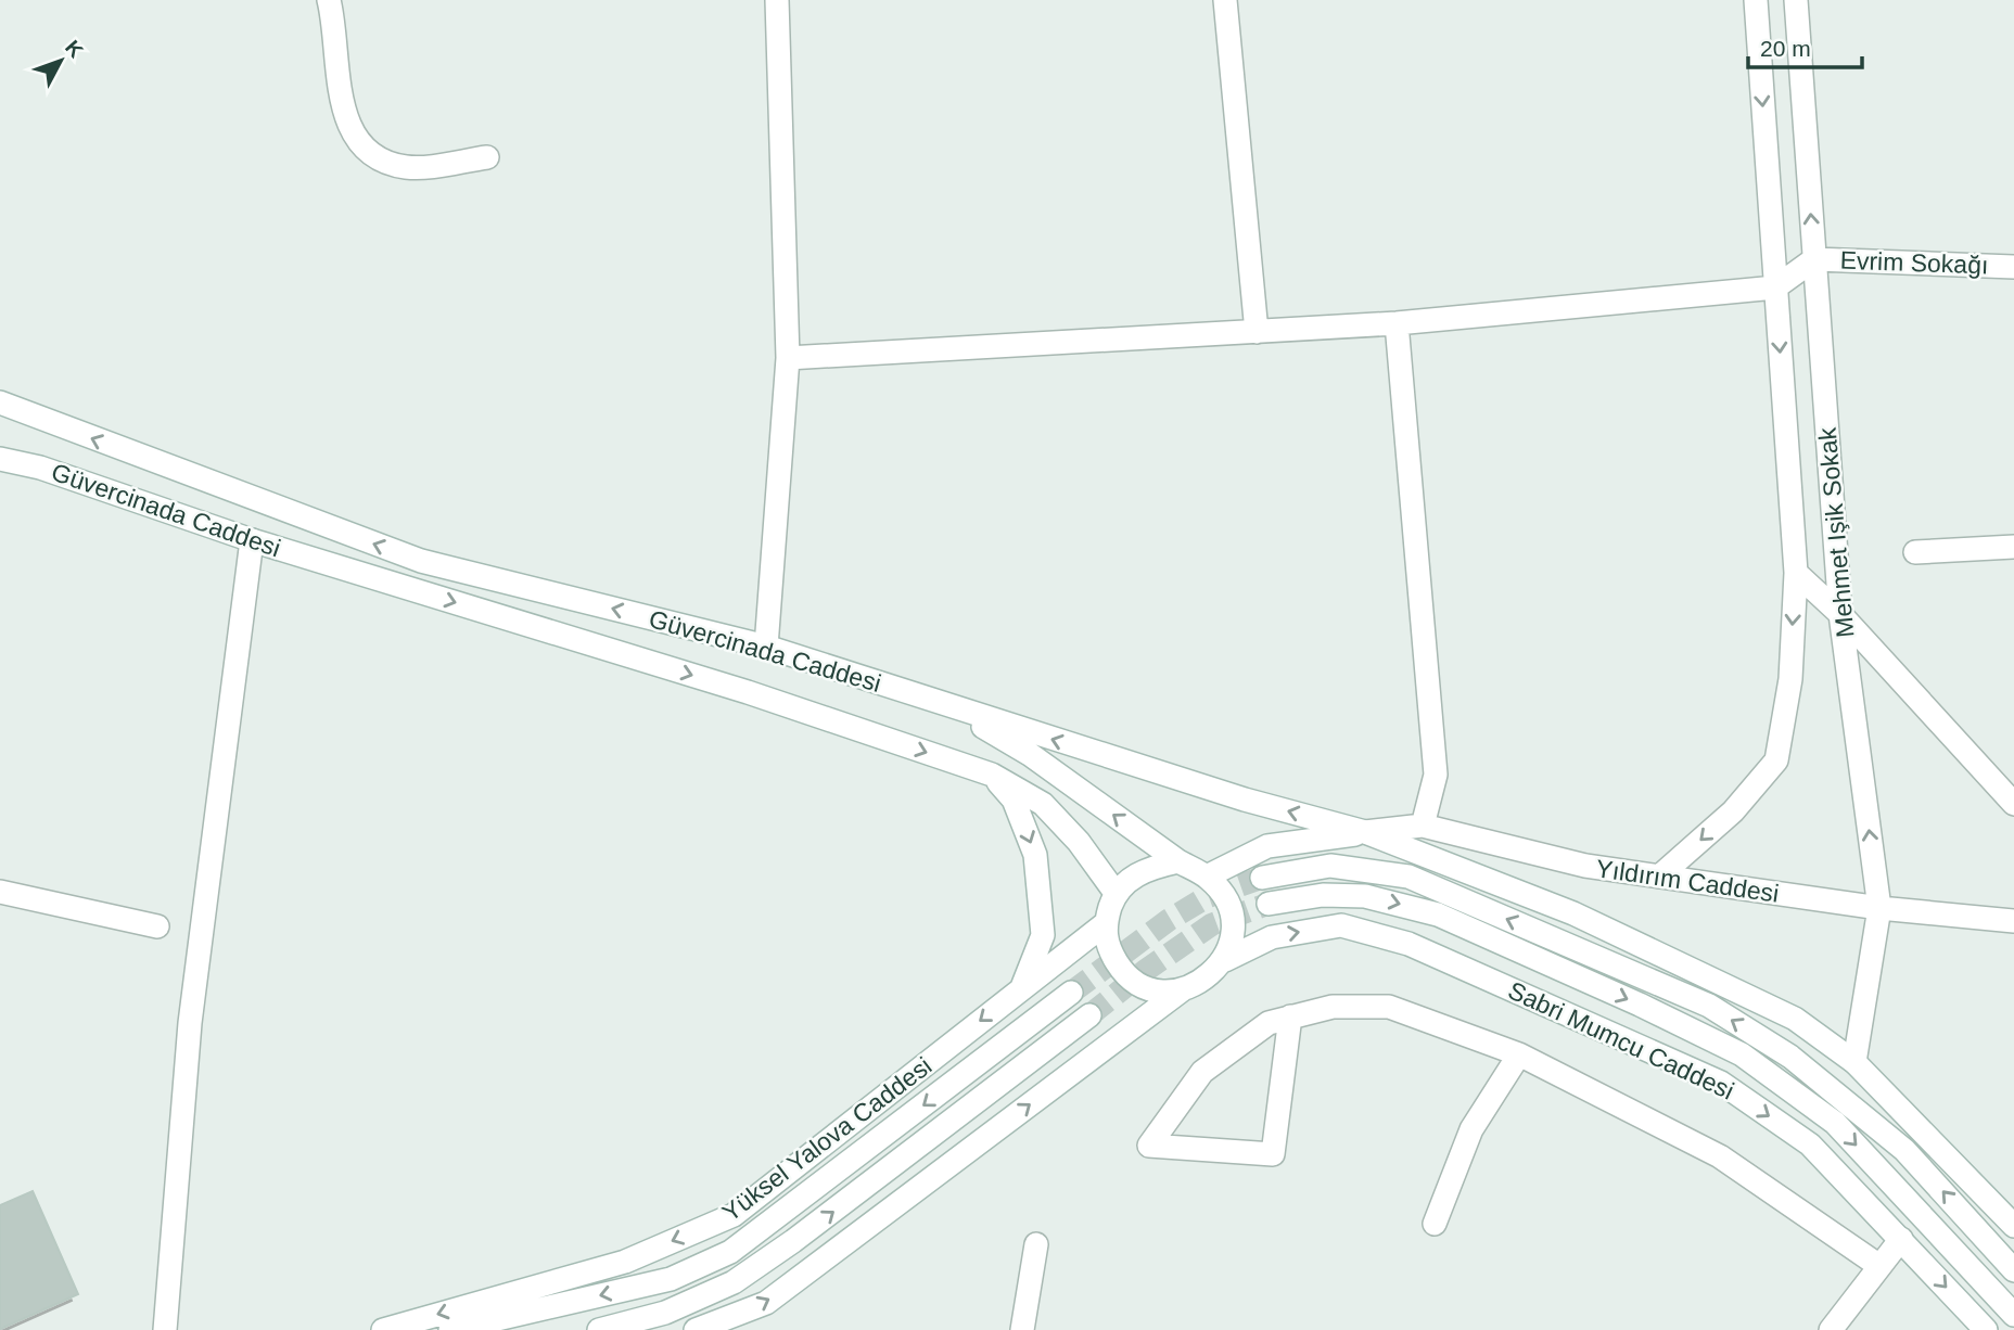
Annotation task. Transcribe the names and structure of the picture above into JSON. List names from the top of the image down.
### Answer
{
  "streets": {
    "main road": [
      "Evrim Sokağı",
      "Güvercinada Caddesi",
      "Mehmet Işik Sokak",
      "Yıldırım Caddesi",
      "Sabri Mumcu Caddesi",
      "Yüksel Yalova Caddesi"
    ]
  },
  "crossings": [
    ["Evrim Sokağı", "Mehmet Işik Sokak"],
    ["Güvercinada Caddesi", "Yıldırım Caddesi"],
    ["Güvercinada Caddesi", "Sabri Mumcu Caddesi"],
    ["Güvercinada Caddesi", "Yüksel Yalova Caddesi"],
    ["Mehmet Işik Sokak", "Yıldırım Caddesi"],
    ["Sabri Mumcu Caddesi", "Yüksel Yalova Caddesi"]
  ],
  "scale_bar": "20 m",
  "north": "top right"
}
